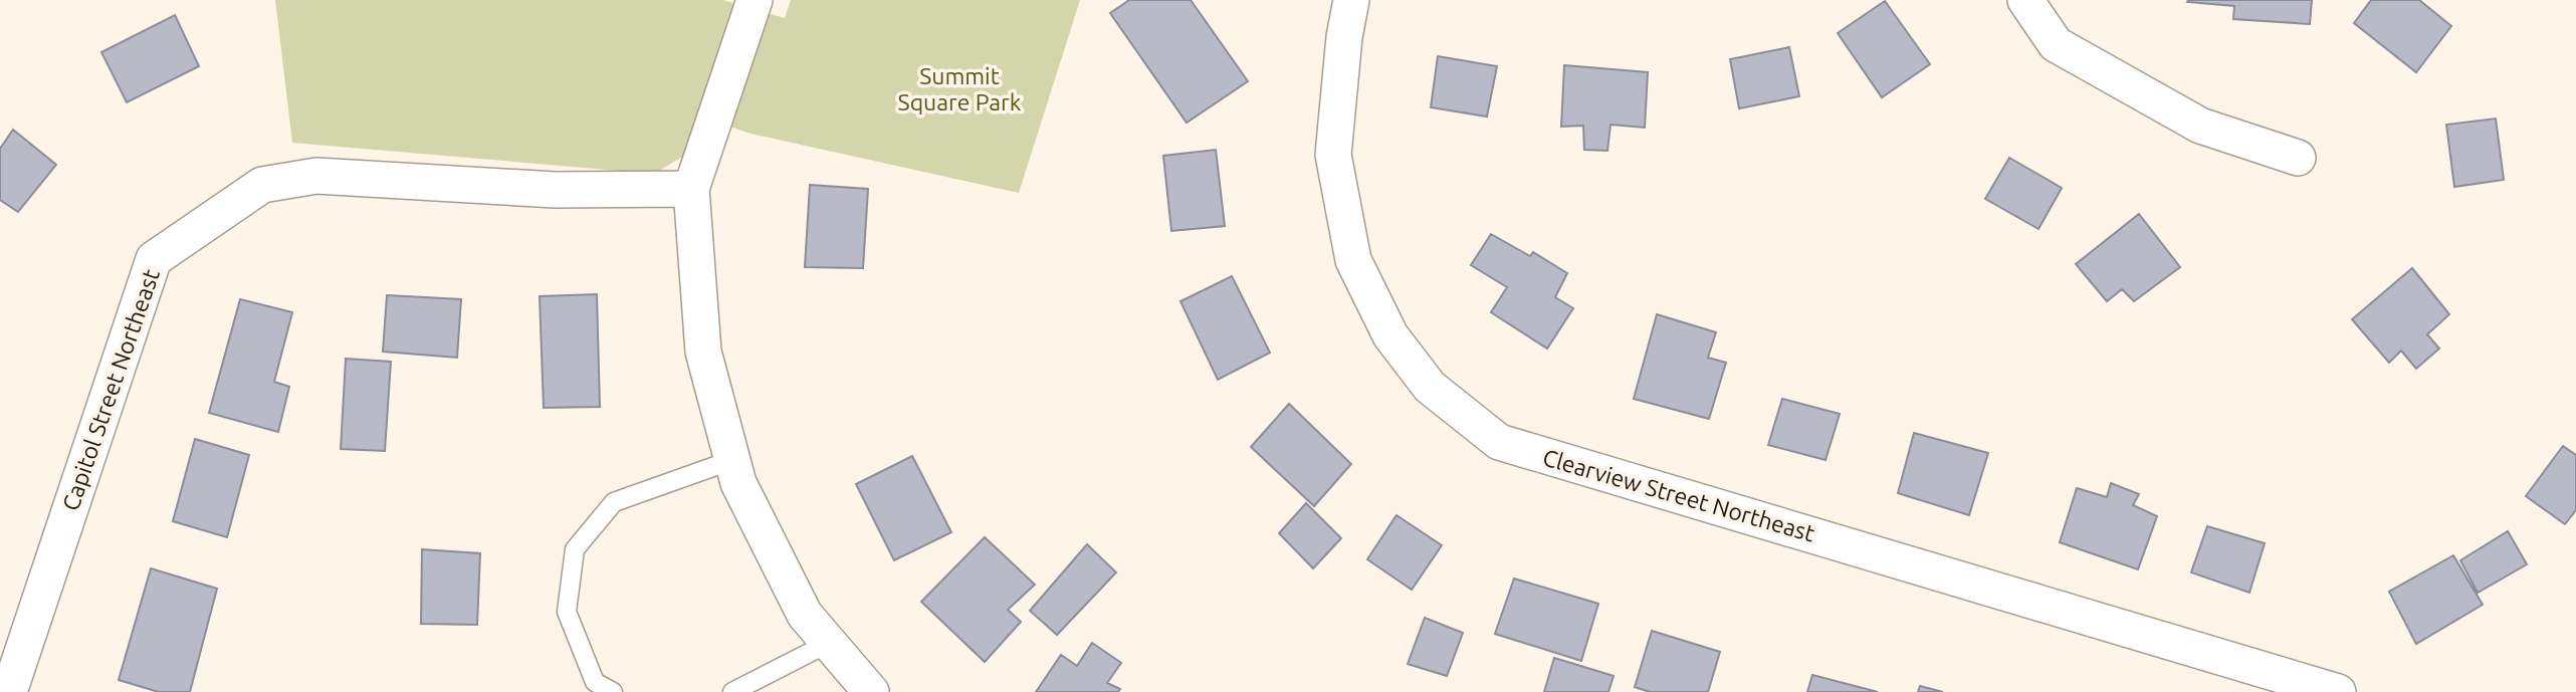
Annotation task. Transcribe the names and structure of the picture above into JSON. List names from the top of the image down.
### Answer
{
  "streets": {
    "street": ["Capitol Street Northeast", "Clearview Street Northeast"]
  },
  "parks": ["Summit Square Park"]
}
